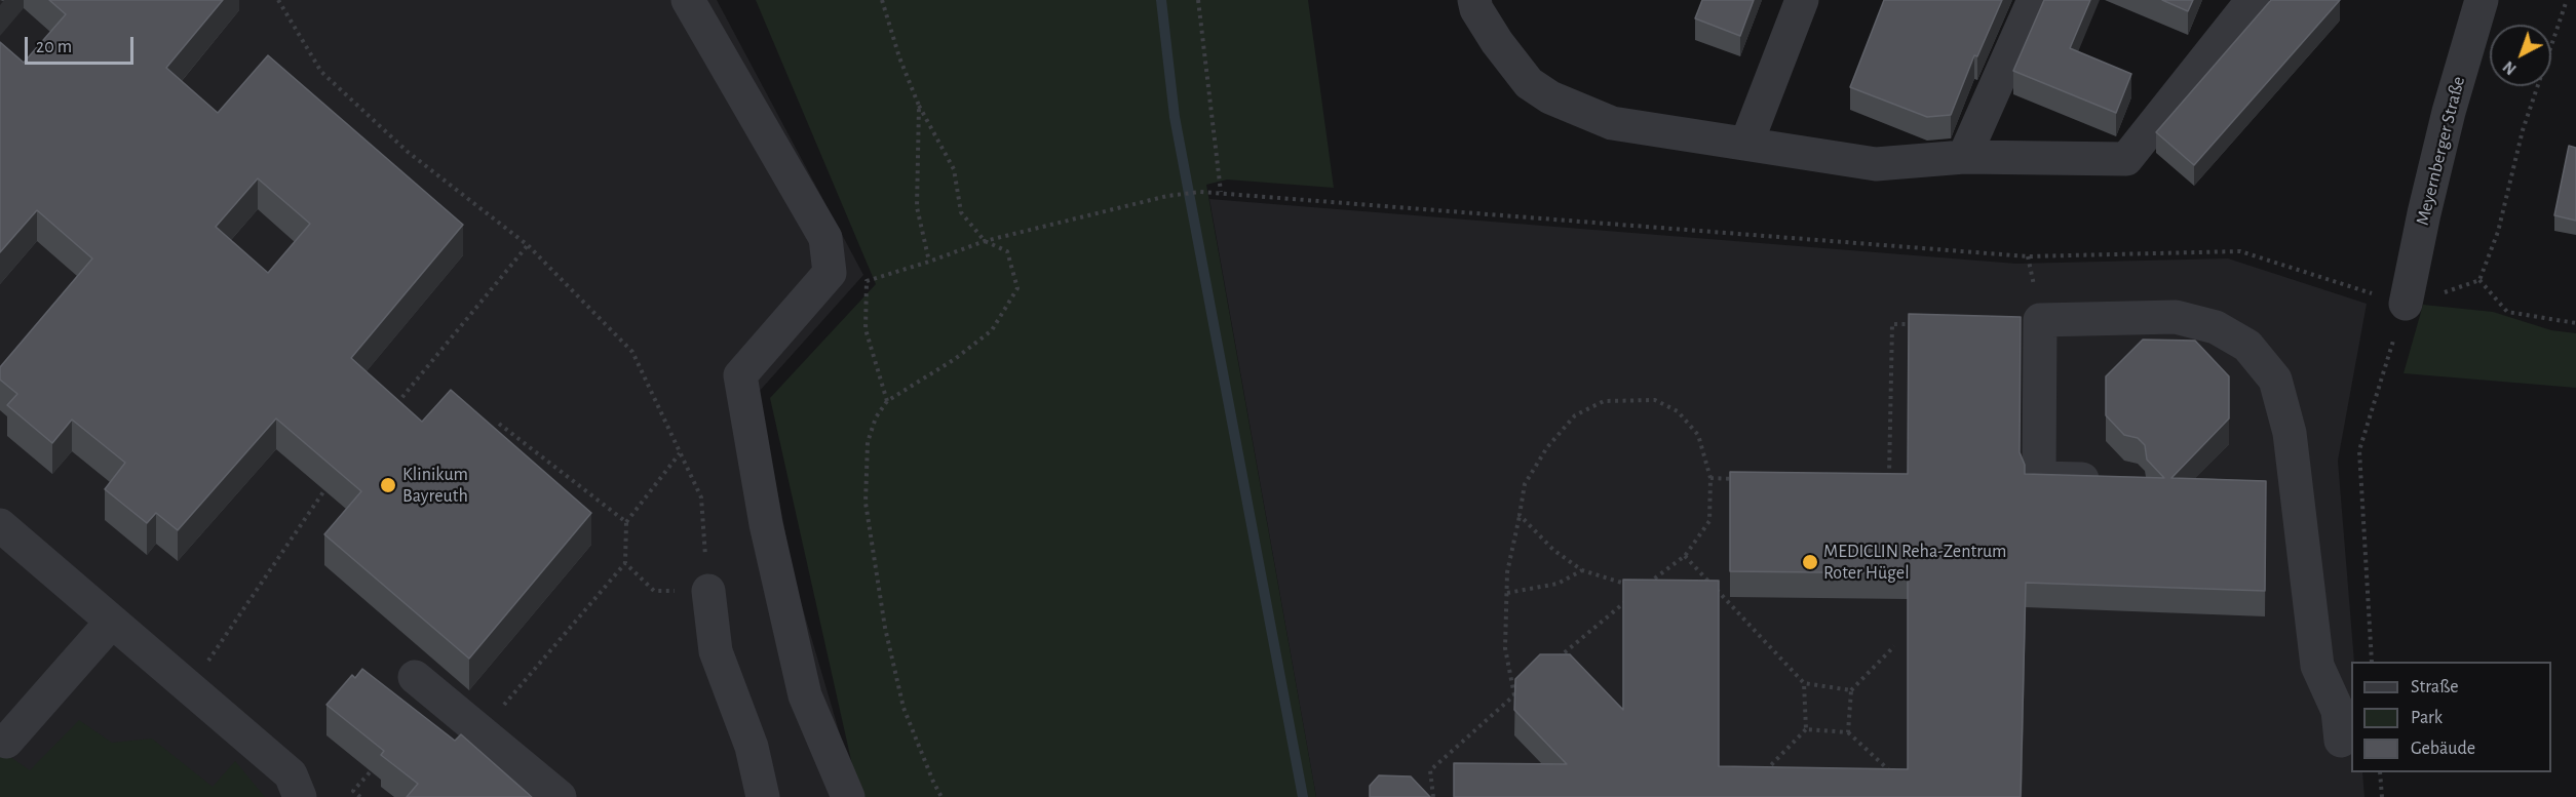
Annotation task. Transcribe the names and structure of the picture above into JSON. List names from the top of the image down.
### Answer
{
  "streets": {
    "street": ["Meyernberger Straße"]
  },
  "places": ["Klinikum Bayreuth", "MEDICLIN Reha-Zentrum Roter Hügel"],
  "legend": ["Straße", "Park", "Gebäude"],
  "scale_bar": "20 m",
  "north": "bottom left"
}
